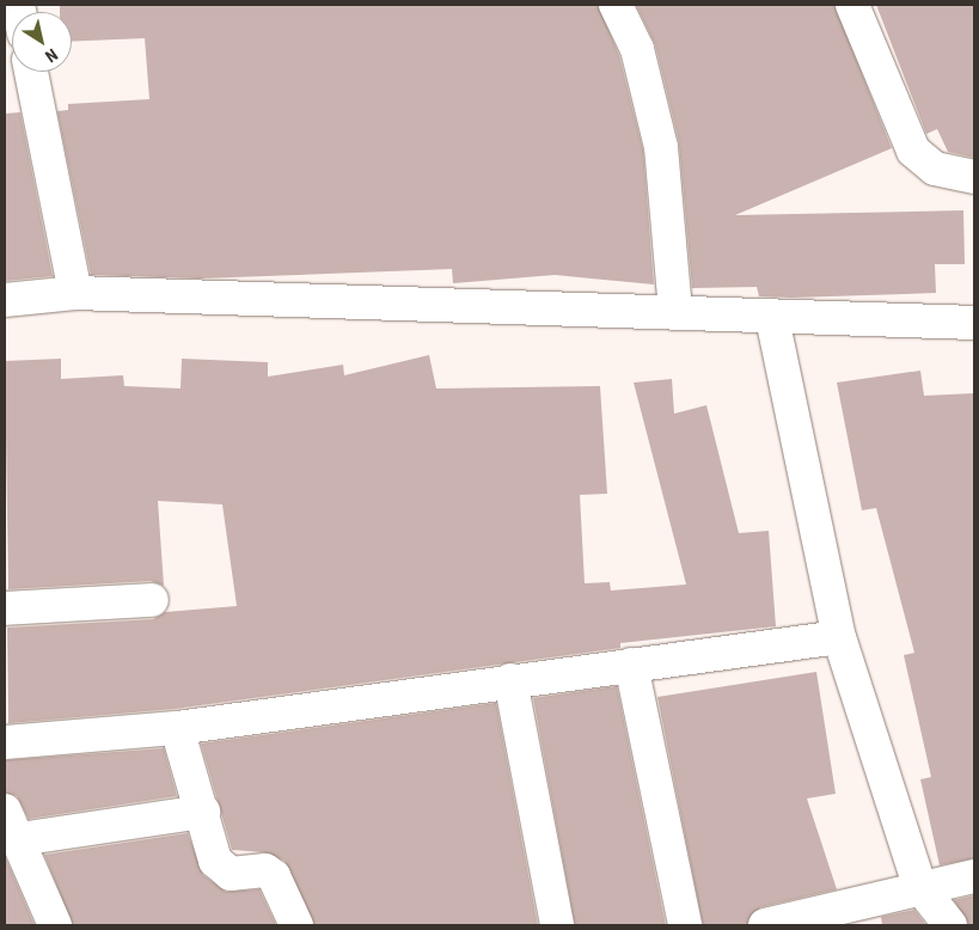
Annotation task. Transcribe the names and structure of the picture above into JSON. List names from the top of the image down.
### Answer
{
  "north": "bottom right"
}
